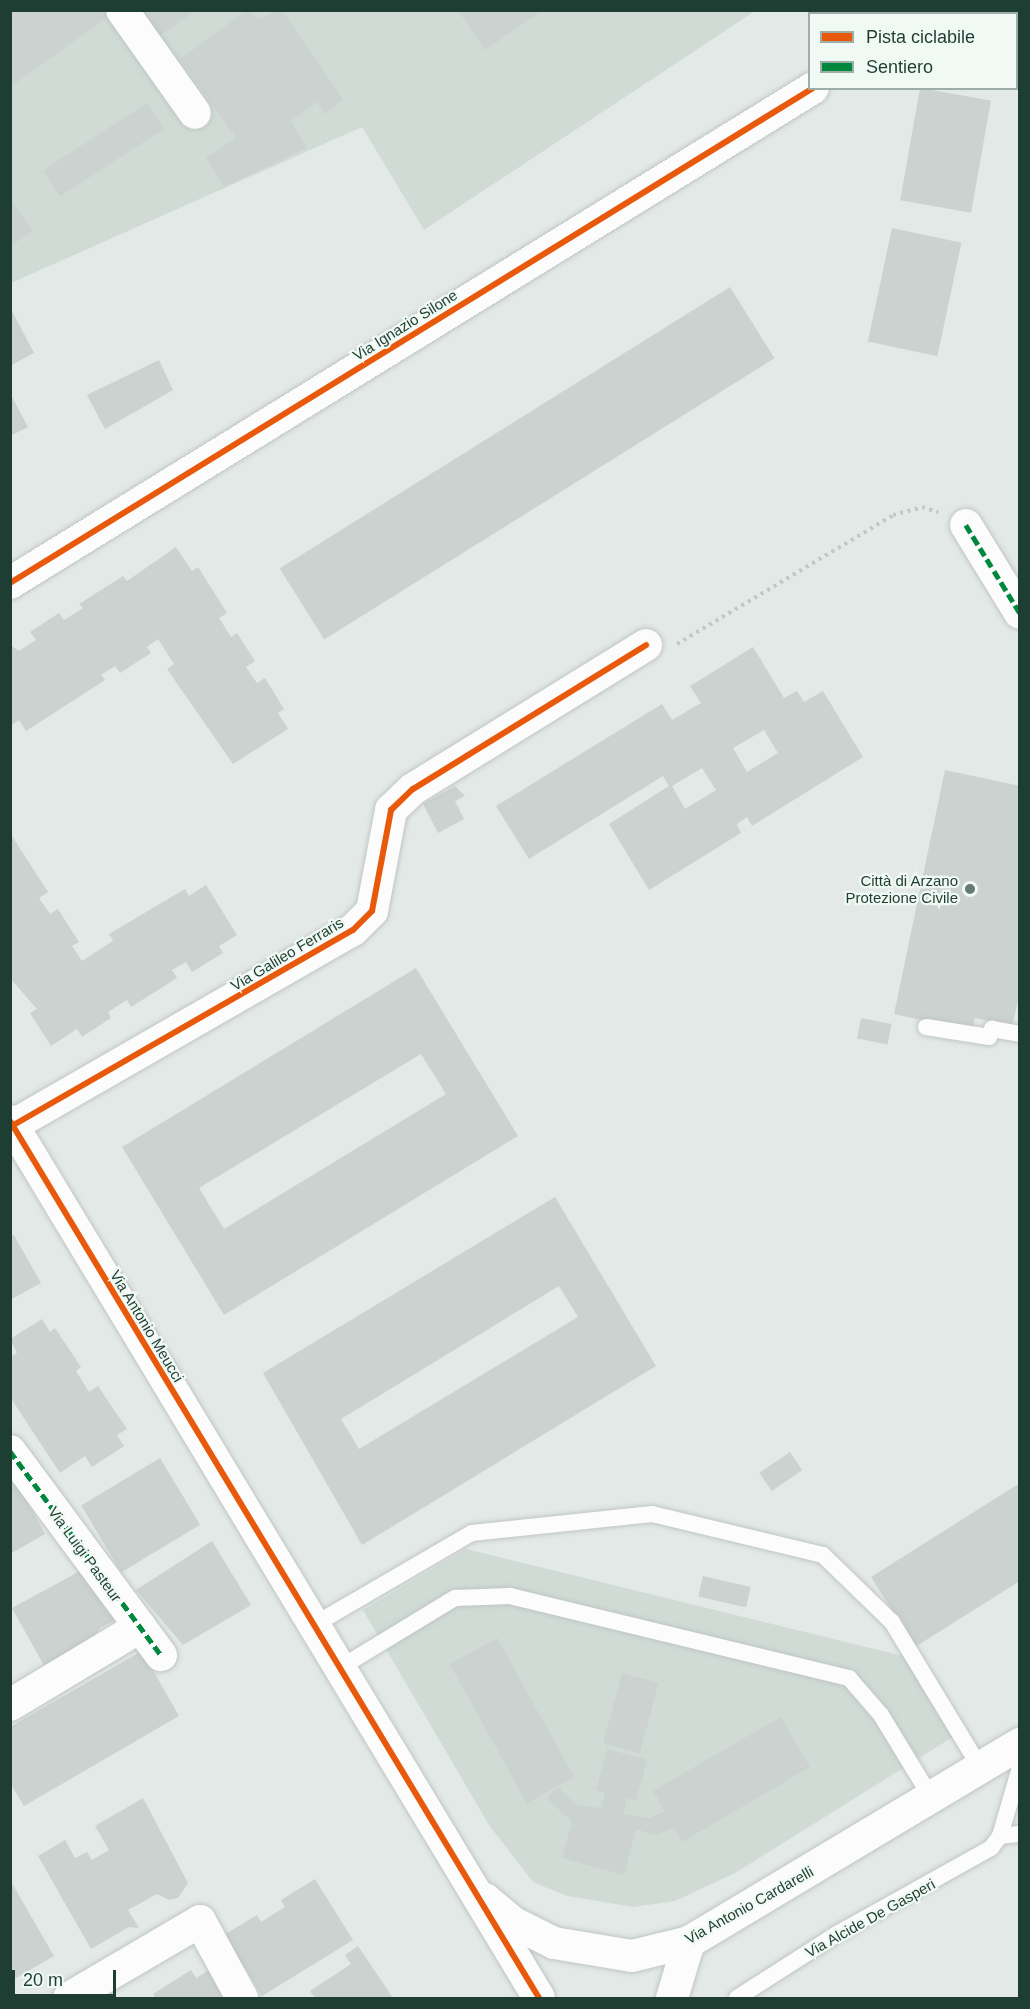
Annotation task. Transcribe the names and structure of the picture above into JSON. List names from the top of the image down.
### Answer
{
  "streets": {
    "street": [
      "Via Ignazio Silone",
      "Via Galileo Ferraris",
      "Via Antonio Meucci",
      "Via Luigi Pasteur",
      "Via Antonio Cardarelli"
    ],
    "lane": ["Via Alcide De Gasperi"]
  },
  "crossings": [
    ["Via Galileo Ferraris", "Via Antonio Meucci"],
    ["Via Antonio Meucci", "Via Antonio Cardarelli"]
  ],
  "places": ["Città di Arzano Protezione Civile"],
  "legend": ["Pista ciclabile", "Sentiero"],
  "scale_bar": "20 m"
}
